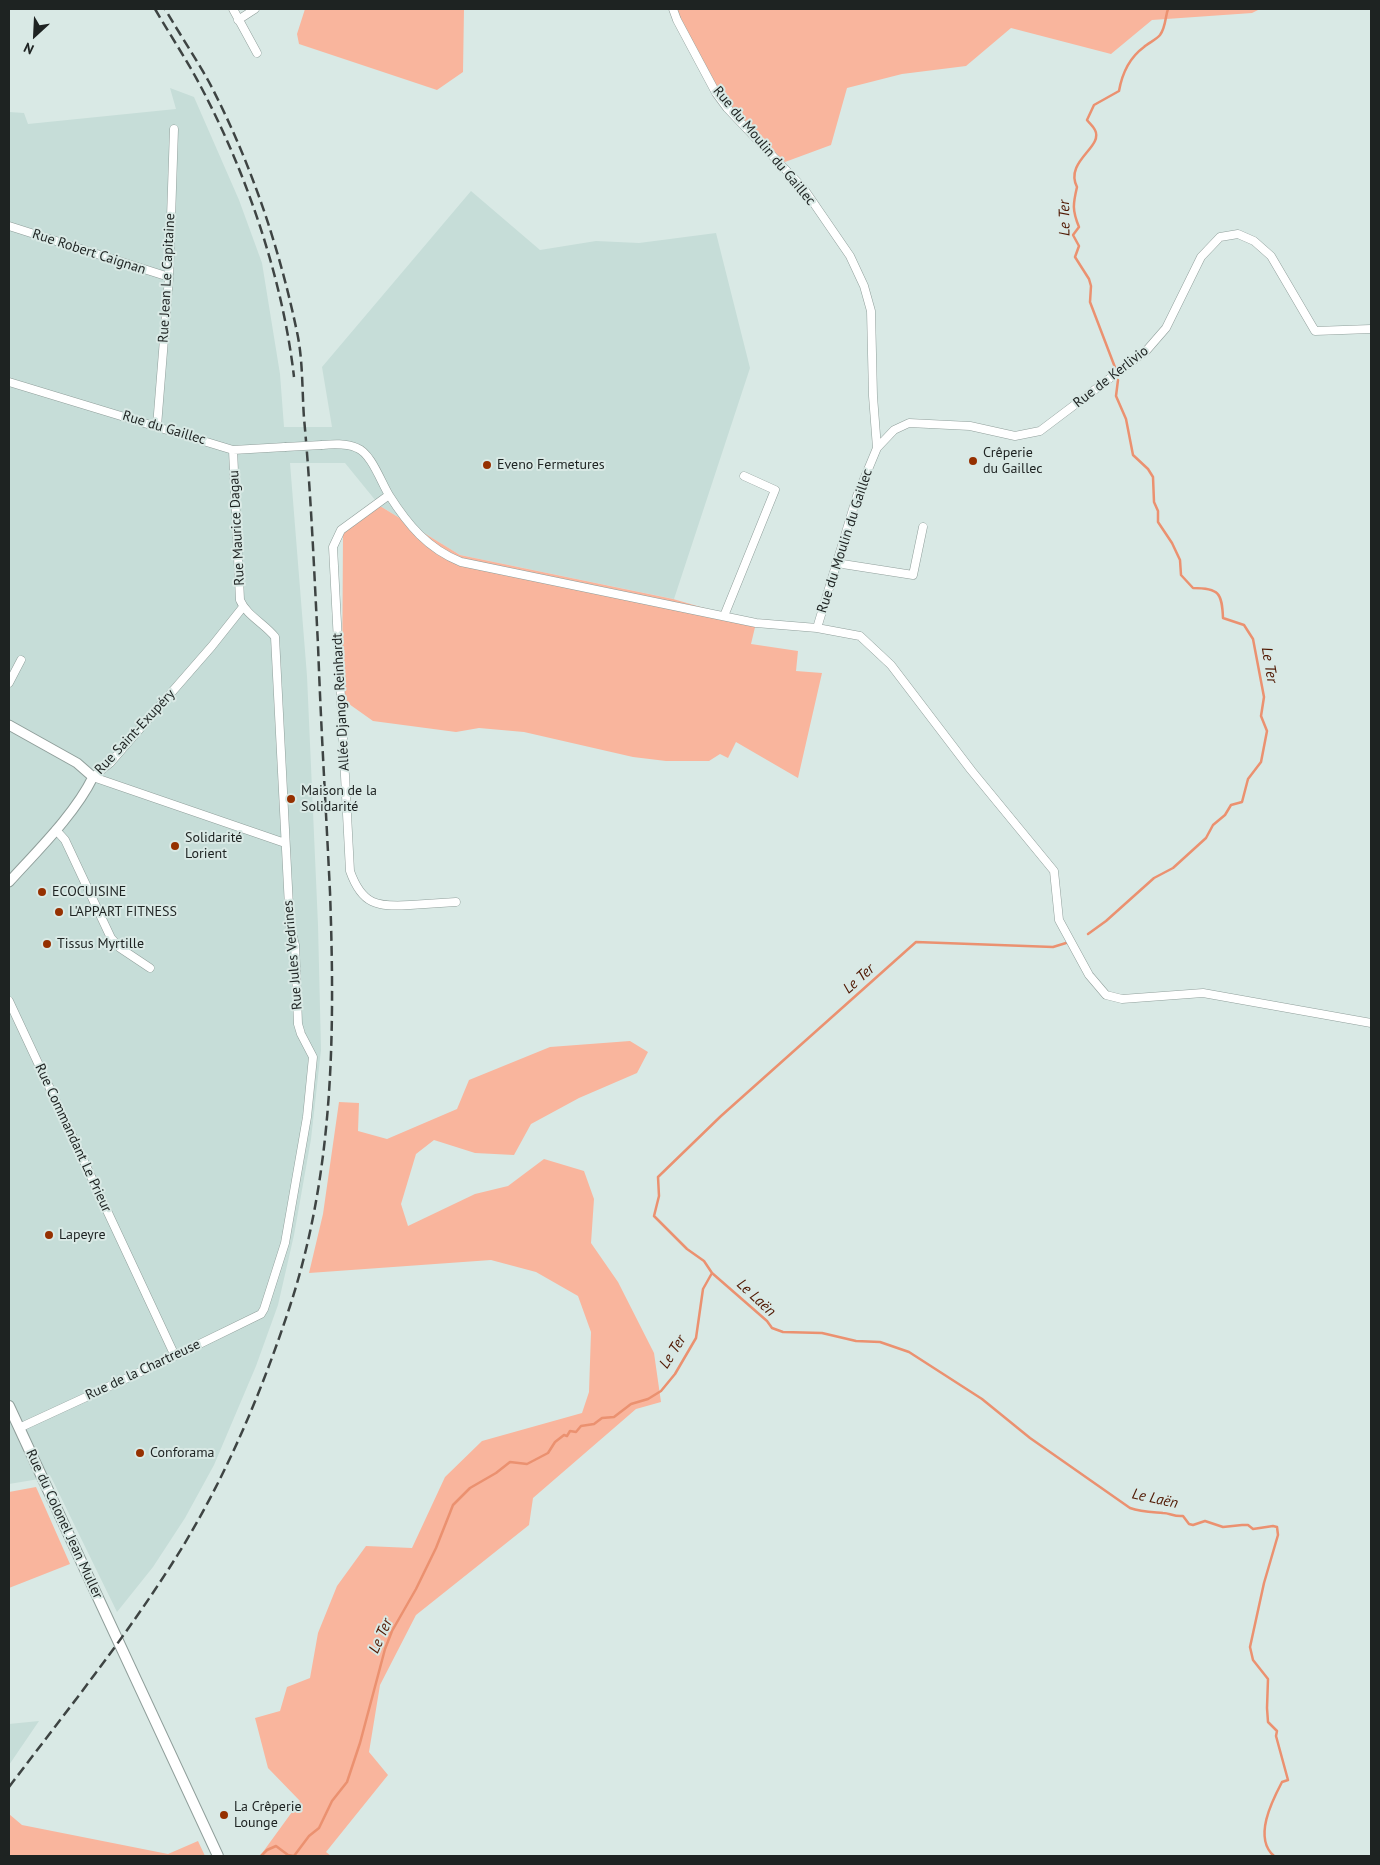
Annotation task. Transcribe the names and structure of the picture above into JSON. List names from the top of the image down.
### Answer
{
  "streets": {
    "main road": ["Rue du Colonel Jean Muller"],
    "street": [
      "Rue du Moulin du Gaillec",
      "Rue Robert Caignan",
      "Rue Jean Le Capitaine",
      "Rue de Kerlivio",
      "Rue du Gaillec",
      "Rue Maurice Dagau",
      "Allée Django Reinhardt",
      "Rue Saint-Exupéry",
      "Rue Jules Vedrines",
      "Rue Commandant Le Prieur",
      "Rue de la Chartreuse"
    ]
  },
  "crossings": [
    ["Rue du Moulin du Gaillec", "Rue de Kerlivio"],
    ["Rue du Moulin du Gaillec", "Rue du Gaillec"],
    ["Rue du Moulin du Gaillec", "Allée Django Reinhardt"],
    ["Rue Robert Caignan", "Rue Jean Le Capitaine"],
    ["Rue Jean Le Capitaine", "Rue du Gaillec"],
    ["Rue du Gaillec", "Rue Maurice Dagau"],
    ["Rue Maurice Dagau", "Rue Saint-Exupéry"],
    ["Rue Maurice Dagau", "Rue Jules Vedrines"],
    ["Rue Saint-Exupéry", "Rue Jules Vedrines"],
    ["Rue Jules Vedrines", "Rue de la Chartreuse"],
    ["Rue Commandant Le Prieur", "Rue de la Chartreuse"],
    ["Rue de la Chartreuse", "Rue du Colonel Jean Muller"]
  ],
  "water": ["Le Ter", "Le Laën"],
  "places": [
    "Crêperie du Gaillec",
    "Eveno Fermetures",
    "Maison de la Solidarité",
    "Solidarité Lorient",
    "ECOCUISINE",
    "L'APPART FITNESS",
    "Tissus Myrtille",
    "Lapeyre",
    "Conforama",
    "La Crêperie Lounge"
  ],
  "north": "bottom left"
}
